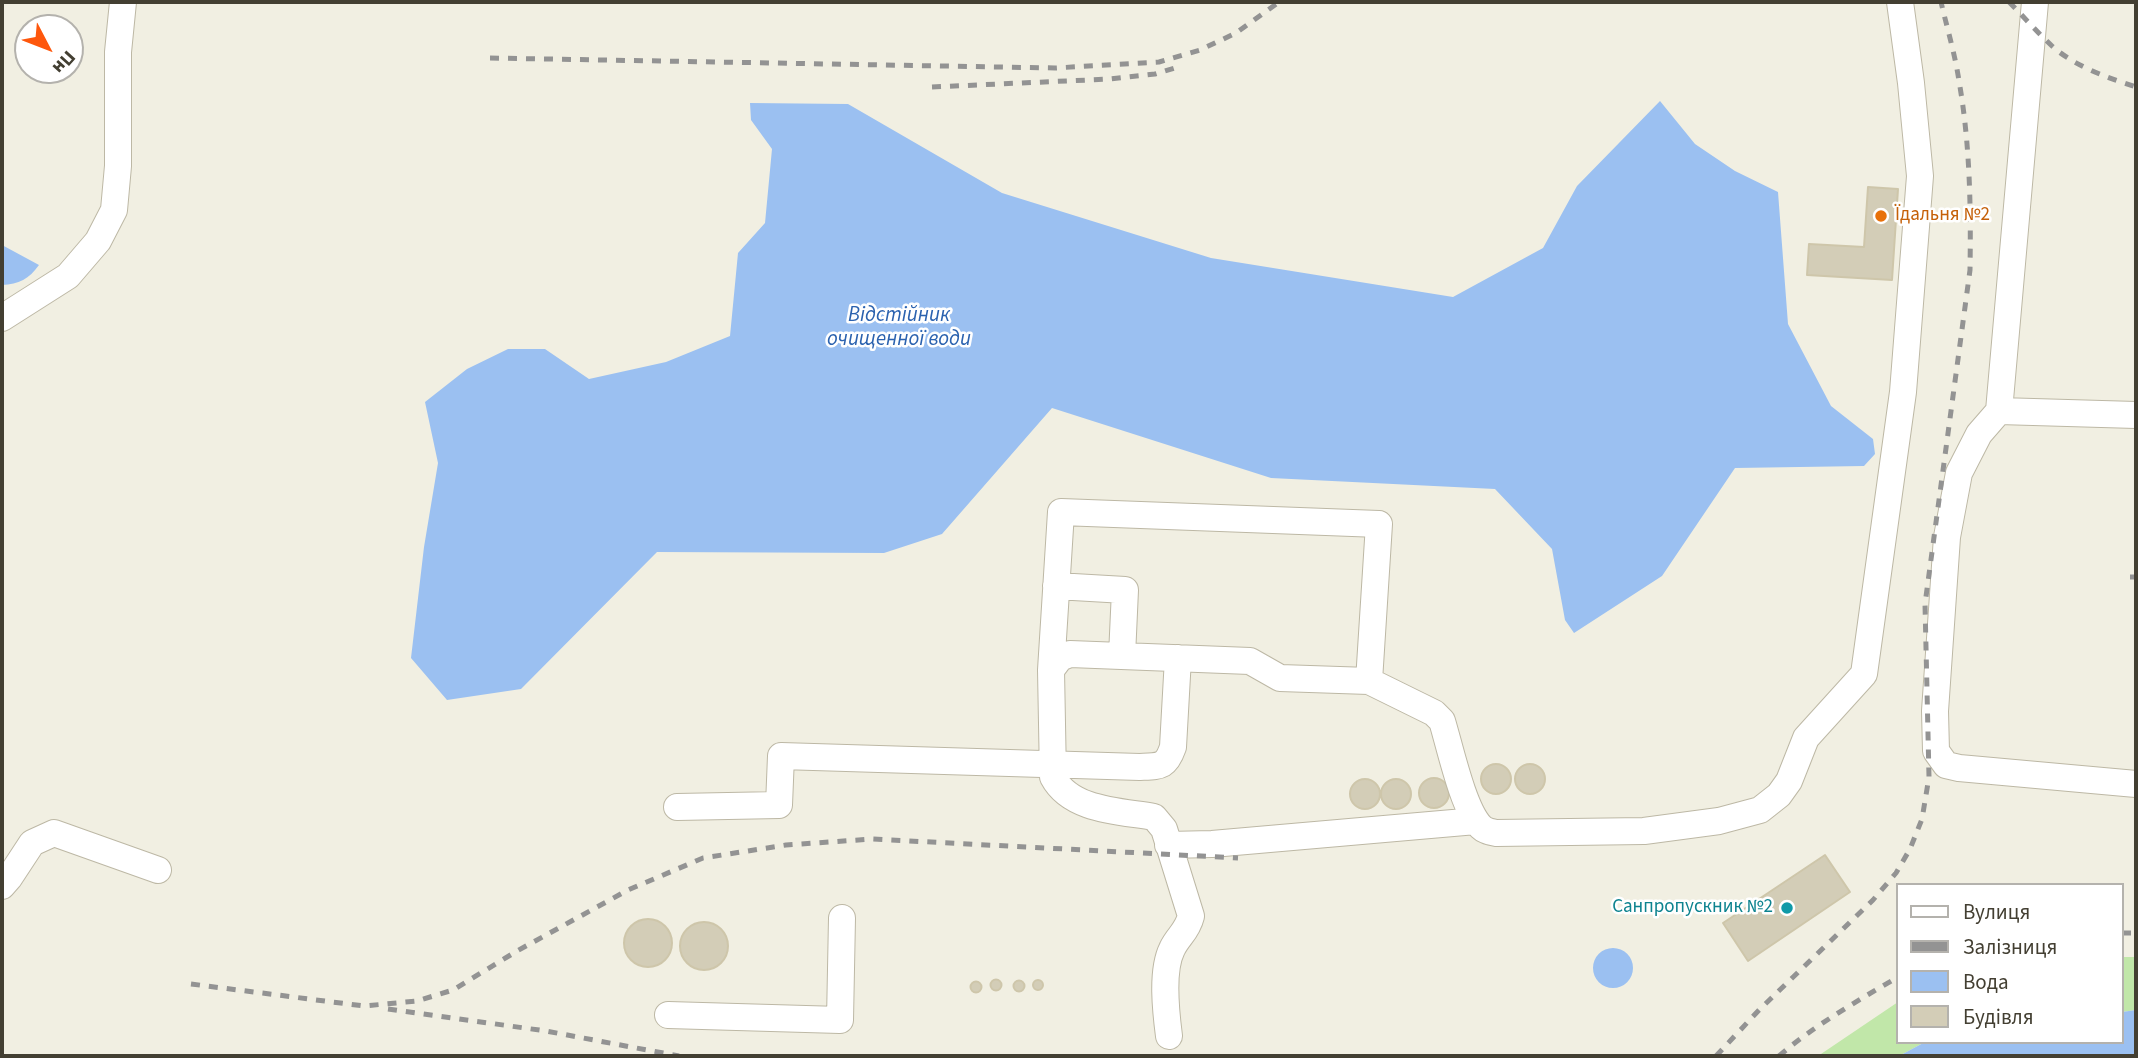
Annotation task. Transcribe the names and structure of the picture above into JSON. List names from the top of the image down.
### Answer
{
  "water": ["Відстійник очищенної води"],
  "places": ["Їдальня №2", "Санпропускник №2"],
  "legend": [
    "Вулиця",
    "Залізниця",
    "Вода",
    "Будівля"
  ],
  "north": "bottom right"
}
